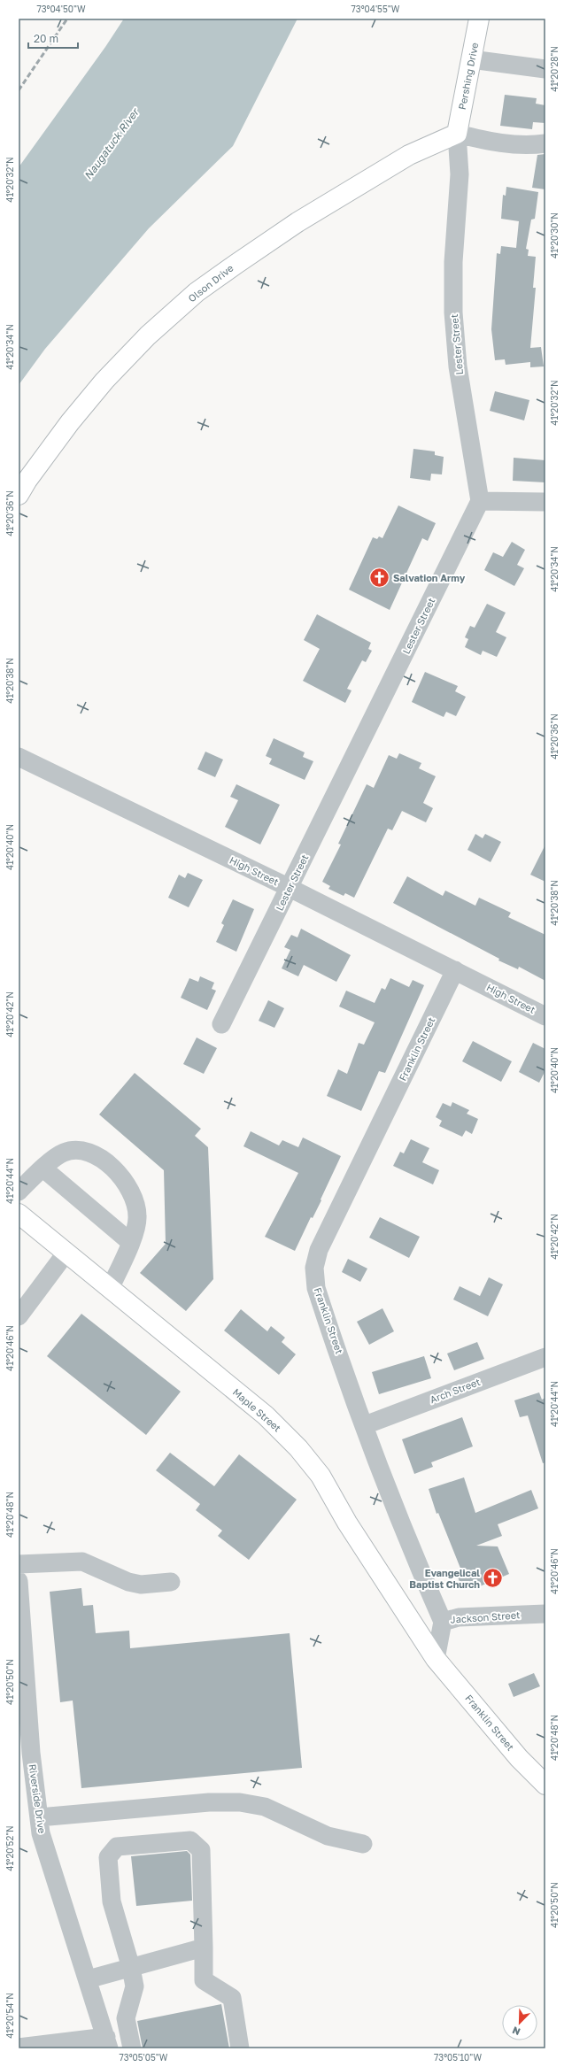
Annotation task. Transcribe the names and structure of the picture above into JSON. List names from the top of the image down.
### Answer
{
  "streets": {
    "main road": [
      "Pershing Drive",
      "Olson Drive",
      "Franklin Street",
      "Maple Street"
    ],
    "street": [
      "Lester Street",
      "High Street",
      "Arch Street",
      "Jackson Street",
      "Riverside Drive"
    ]
  },
  "crossings": [
    ["Pershing Drive", "Olson Drive"],
    ["Pershing Drive", "Lester Street"],
    ["Olson Drive", "Lester Street"],
    ["Lester Street", "High Street"],
    ["High Street", "Franklin Street"],
    ["Franklin Street", "Arch Street"],
    ["Franklin Street", "Maple Street"],
    ["Franklin Street", "Jackson Street"],
    ["Maple Street", "Jackson Street"]
  ],
  "water": ["Naugatuck River"],
  "places": {
    "church": ["Salvation Army", "Evangelical Baptist Church"]
  },
  "scale_bar": "20 m",
  "north": "bottom left",
  "coordinates": [
    "73°04'50\"W",
    "73°04'55\"W",
    "41°20'28\"N",
    "41°20'32\"N",
    "41°20'30\"N",
    "41°20'34\"N",
    "41°20'36\"N",
    "41°20'38\"N",
    "41°20'40\"N",
    "41°20'42\"N",
    "41°20'44\"N",
    "41°20'46\"N",
    "41°20'48\"N",
    "41°20'50\"N",
    "41°20'52\"N",
    "41°20'54\"N",
    "73°05'05\"W",
    "73°05'10\"W"
  ]
}
